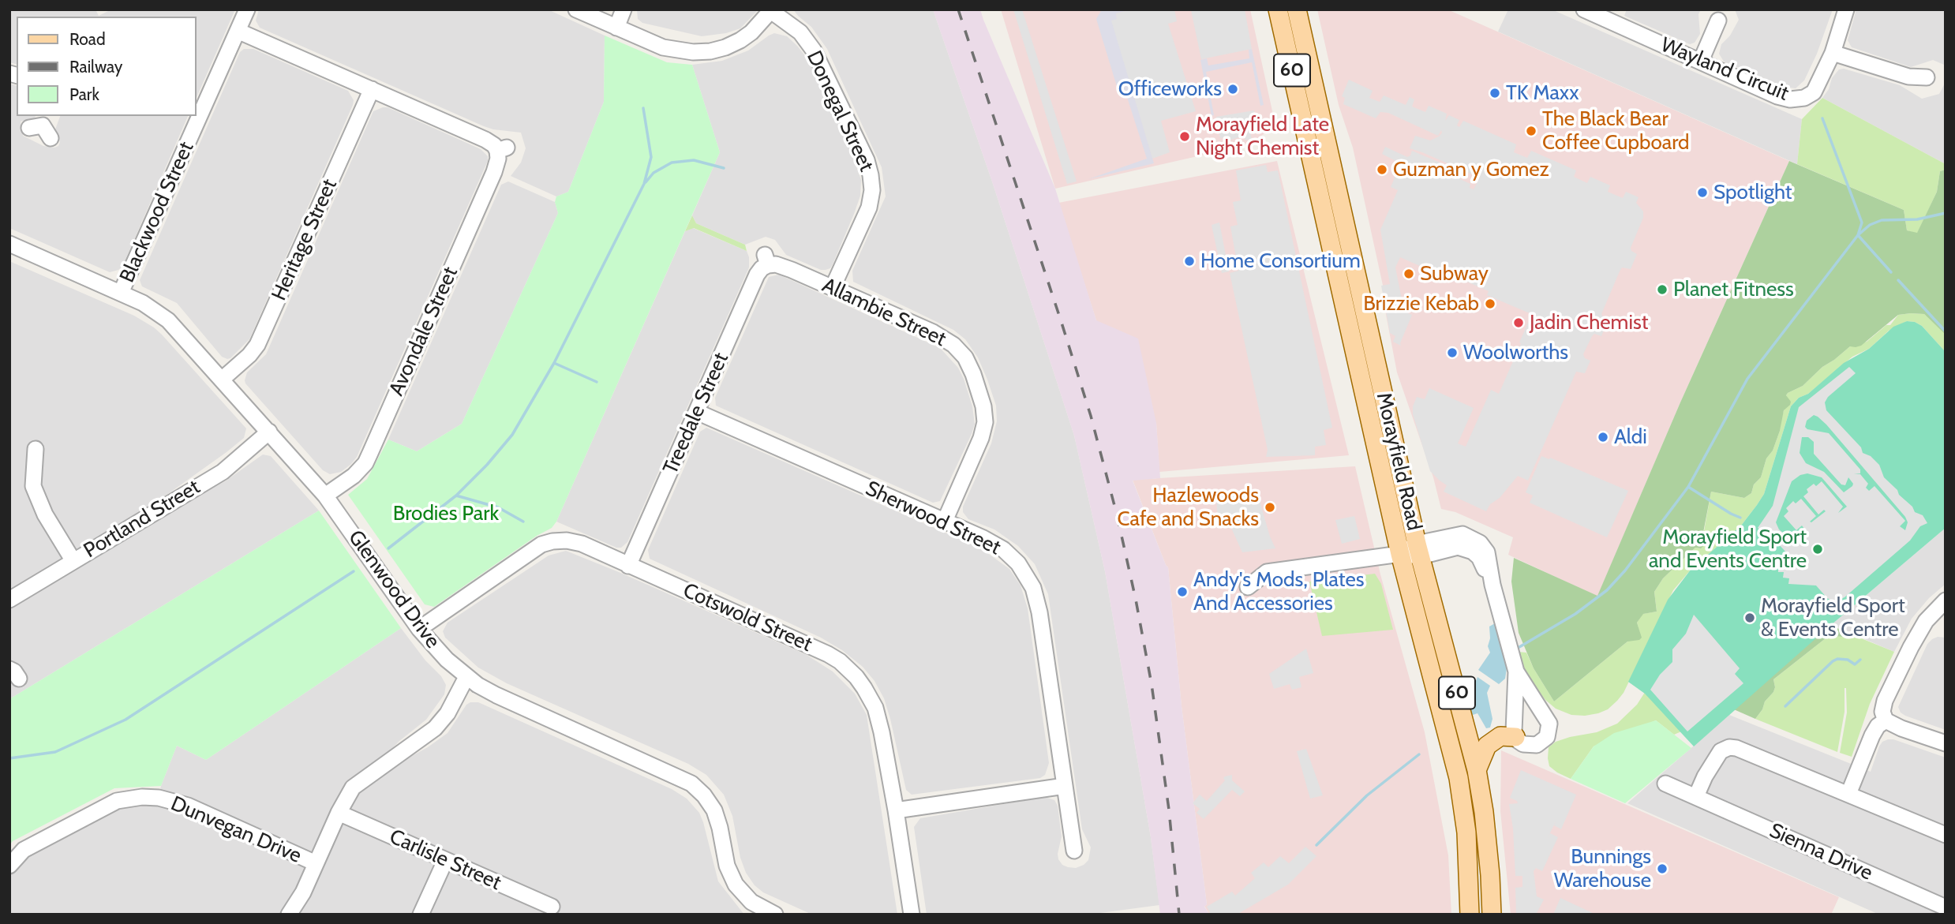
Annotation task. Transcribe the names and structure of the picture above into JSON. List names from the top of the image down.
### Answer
{
  "streets": {
    "main road": ["60", "Morayfield Road"],
    "street": [
      "Wayland Circuit",
      "Donegal Street",
      "Blackwood Street",
      "Heritage Street",
      "Allambie Street",
      "Avondale Street",
      "Treedale Street",
      "Sherwood Street",
      "Portland Street",
      "Glenwood Drive",
      "Cotswold Street",
      "Dunvegan Drive",
      "Sienna Drive",
      "Carlisle Street"
    ]
  },
  "crossings": [
    ["Donegal Street", "Allambie Street"],
    ["Blackwood Street", "Avondale Street"],
    ["Blackwood Street", "Glenwood Drive"],
    ["Heritage Street", "Avondale Street"],
    ["Heritage Street", "Glenwood Drive"],
    ["Allambie Street", "Treedale Street"],
    ["Allambie Street", "Sherwood Street"],
    ["Avondale Street", "Glenwood Drive"],
    ["Treedale Street", "Sherwood Street"],
    ["Treedale Street", "Cotswold Street"],
    ["Portland Street", "Glenwood Drive"],
    ["Glenwood Drive", "Cotswold Street"]
  ],
  "parks": ["Brodies Park"],
  "places": [
    "Officeworks",
    "TK Maxx",
    "The Black Bear Coffee Cupboard",
    "Morayfield Late Night Chemist",
    "Guzman y Gomez",
    "Spotlight",
    "Home Consortium",
    "Subway",
    "Planet Fitness",
    "Brizzie Kebab",
    "Jadin Chemist",
    "Woolworths",
    "Aldi",
    "Hazlewoods Cafe and Snacks",
    "Morayfield Sport and Events Centre",
    "Andy's Mods, Plates And Accessories",
    "Morayfield Sport & Events Centre",
    "Bunnings Warehouse"
  ],
  "legend": ["Road", "Railway", "Park"]
}
